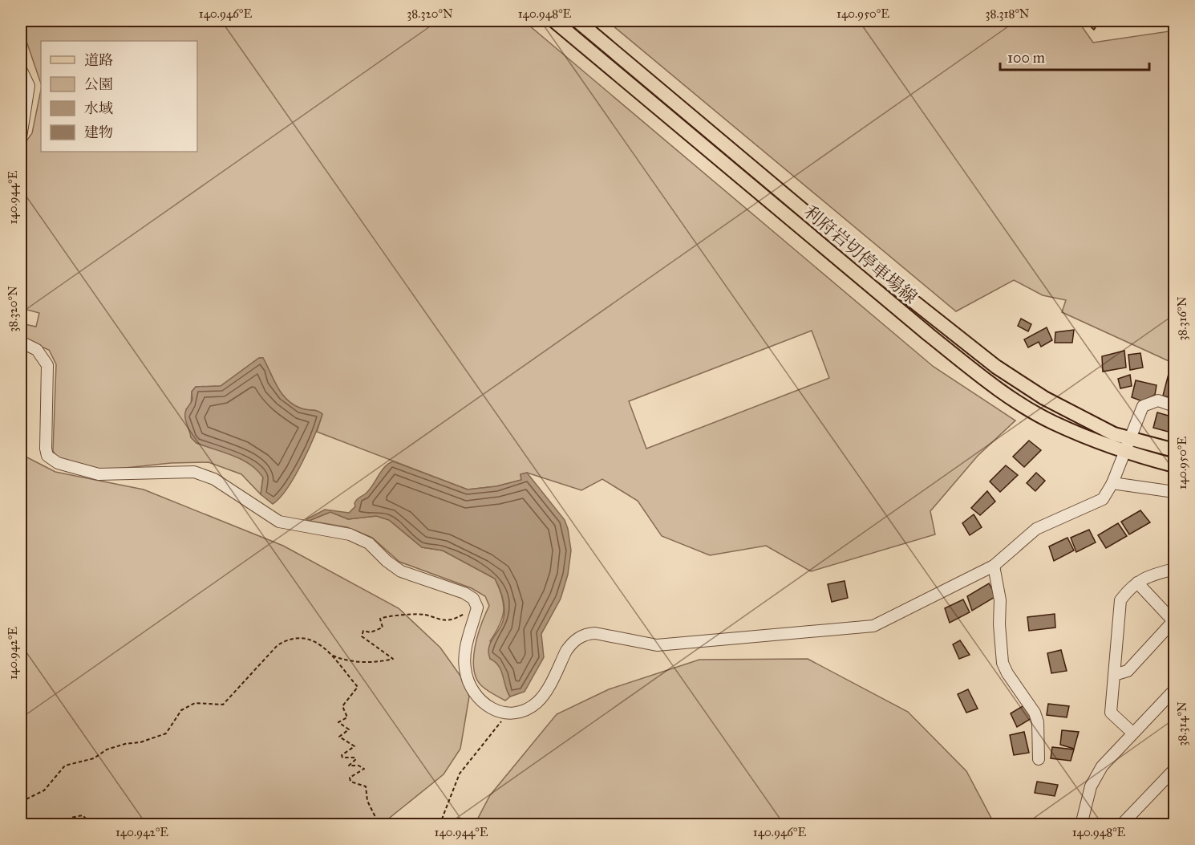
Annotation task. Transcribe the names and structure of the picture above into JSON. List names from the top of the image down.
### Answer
{
  "streets": {
    "main road": ["利府岩切停車場線"]
  },
  "legend": [
    "道路",
    "公園",
    "水域",
    "建物"
  ],
  "scale_bar": "100 m",
  "coordinates": [
    "140.946°E",
    "38.320°N",
    "140.948°E",
    "140.950°E",
    "38.318°N",
    "140.944°E",
    "38.316°N",
    "140.942°E",
    "38.314°N"
  ]
}
